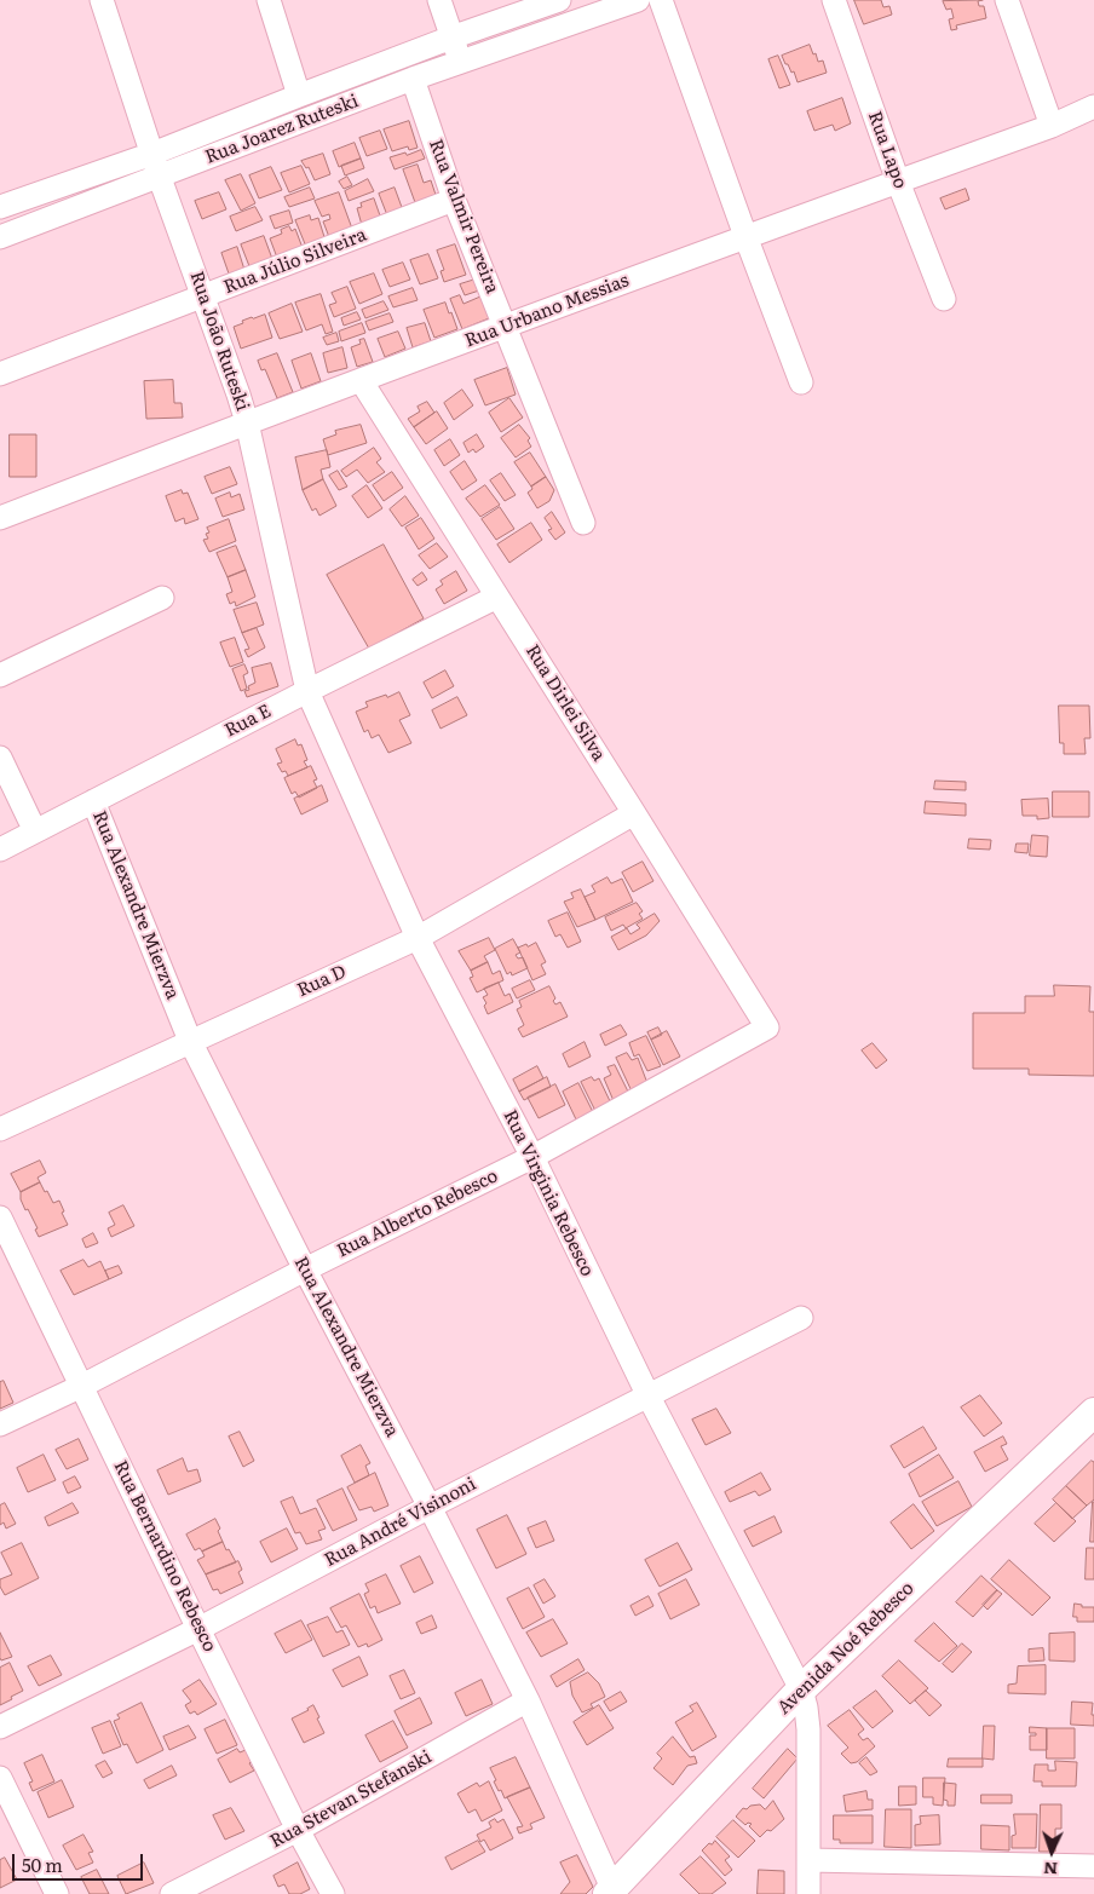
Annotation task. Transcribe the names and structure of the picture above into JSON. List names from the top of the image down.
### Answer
{
  "streets": {
    "main road": ["Avenida Noé Rebesco"],
    "street": [
      "Rua Joarez Ruteski",
      "Rua Lapo",
      "Rua Valmir Pereira",
      "Rua Júlio Silveira",
      "Rua Urbano Messias",
      "Rua João Ruteski",
      "Rua Dirlei Silva",
      "Rua E",
      "Rua Alexandre Mierzva",
      "Rua D",
      "Rua Virginia Rebesco",
      "Rua Alberto Rebesco",
      "Rua André Visinoni",
      "Rua Bernardino Rebesco",
      "Rua Stevan Stefanski"
    ]
  },
  "crossings": [
    ["Rua Joarez Ruteski", "Rua Valmir Pereira"],
    ["Rua Joarez Ruteski", "Rua João Ruteski"],
    ["Rua Lapo", "Rua Urbano Messias"],
    ["Rua Valmir Pereira", "Rua Júlio Silveira"],
    ["Rua Valmir Pereira", "Rua Urbano Messias"],
    ["Rua Júlio Silveira", "Rua João Ruteski"],
    ["Rua Urbano Messias", "Rua João Ruteski"],
    ["Rua Urbano Messias", "Rua Dirlei Silva"],
    ["Rua João Ruteski", "Rua E"],
    ["Rua João Ruteski", "Rua Virginia Rebesco"],
    ["Rua Dirlei Silva", "Rua E"],
    ["Rua Dirlei Silva", "Rua D"],
    ["Rua Dirlei Silva", "Rua Alberto Rebesco"],
    ["Rua E", "Rua Alexandre Mierzva"],
    ["Rua E", "Rua Virginia Rebesco"],
    ["Rua Alexandre Mierzva", "Rua D"],
    ["Rua Alexandre Mierzva", "Rua Alberto Rebesco"],
    ["Rua Alexandre Mierzva", "Rua André Visinoni"],
    ["Rua Alexandre Mierzva", "Avenida Noé Rebesco"],
    ["Rua Alexandre Mierzva", "Rua Stevan Stefanski"],
    ["Rua D", "Rua Virginia Rebesco"],
    ["Rua Virginia Rebesco", "Rua Alberto Rebesco"],
    ["Rua Virginia Rebesco", "Rua André Visinoni"],
    ["Rua Virginia Rebesco", "Avenida Noé Rebesco"],
    ["Rua Alberto Rebesco", "Rua Bernardino Rebesco"],
    ["Rua André Visinoni", "Rua Bernardino Rebesco"],
    ["Rua Bernardino Rebesco", "Rua Stevan Stefanski"]
  ],
  "scale_bar": "50 m",
  "north": "bottom"
}
